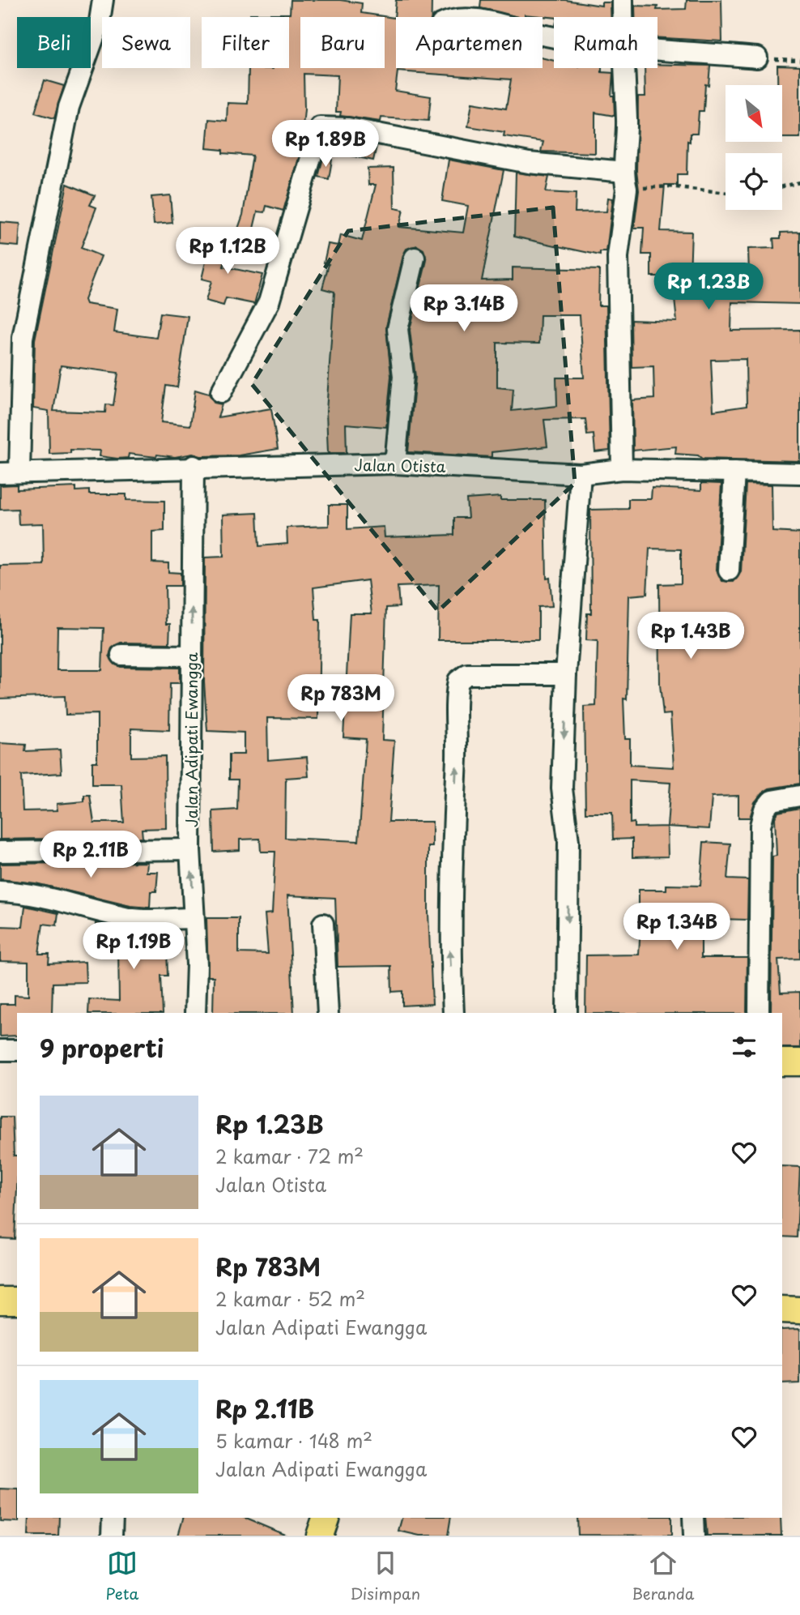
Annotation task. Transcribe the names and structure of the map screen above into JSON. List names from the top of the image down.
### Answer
{
  "streets": {
    "street": ["Jalan Otista", "Jalan Adipati Ewangga"]
  },
  "crossings": [
    ["Jalan Otista", "Jalan Adipati Ewangga"]
  ],
  "one_way": ["Jalan Adipati Ewangga"],
  "north": "bottom right",
  "page": {
    "chip": [
      "Beli",
      "Sewa",
      "Filter",
      "Baru",
      "Apartemen",
      "Rumah"
    ],
    "price": [
      "Rp 1.89B",
      "Rp 1.12B",
      "Rp 1.23B",
      "Rp 3.14B",
      "Rp 1.43B",
      "Rp 783M",
      "Rp 2.11B",
      "Rp 1.34B",
      "Rp 1.19B"
    ],
    "heading": "9 properti",
    "list": [
      {
        "name": "Rp 1.23B",
        "note": "2 kamar · 72 m² · Jalan Otista"
      },
      {
        "name": "Rp 783M",
        "note": "2 kamar · 52 m² · Jalan Adipati Ewangga"
      },
      {
        "name": "Rp 2.11B",
        "note": "5 kamar · 148 m² · Jalan Adipati Ewangga"
      }
    ],
    "tabs": ["Peta", "Disimpan", "Beranda"]
  }
}
